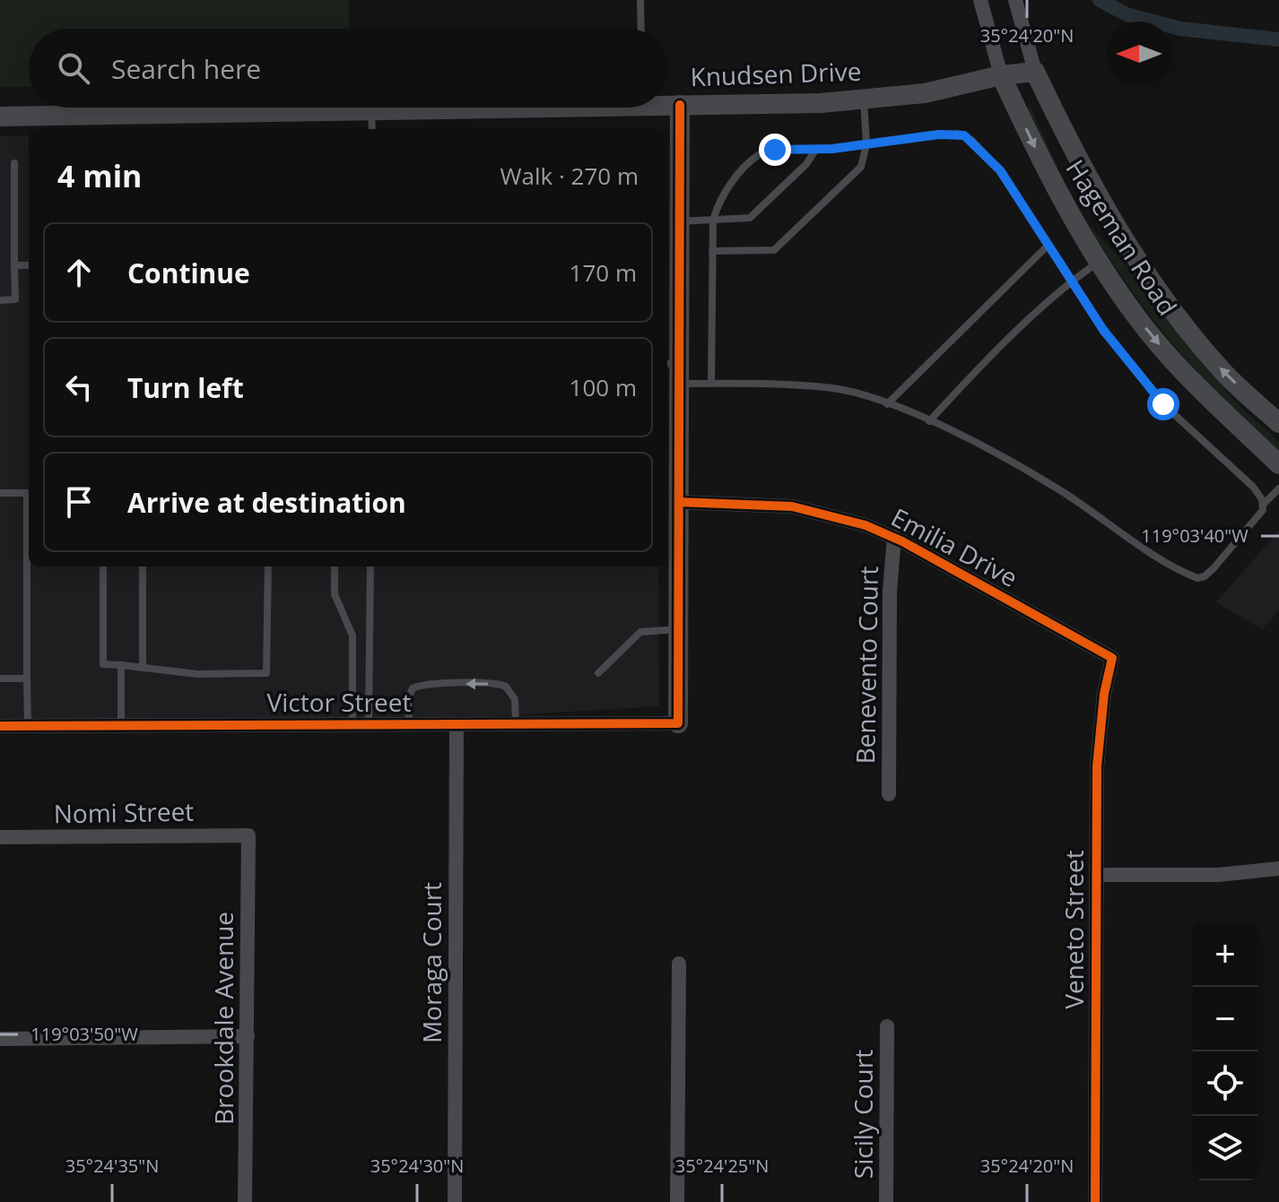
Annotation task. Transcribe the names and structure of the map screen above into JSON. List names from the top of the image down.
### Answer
{
  "streets": {
    "main road": ["Knudsen Drive", "Hageman Road"],
    "street": [
      "Emilia Drive",
      "Benevento Court",
      "Victor Street",
      "Nomi Street",
      "Veneto Street",
      "Moraga Court",
      "Brookdale Avenue",
      "Sicily Court"
    ]
  },
  "crossings": [
    ["Knudsen Drive", "Hageman Road"],
    ["Emilia Drive", "Benevento Court"],
    ["Emilia Drive", "Veneto Street"],
    ["Victor Street", "Moraga Court"],
    ["Nomi Street", "Brookdale Avenue"]
  ],
  "north": "left",
  "page": {
    "search": "Search here",
    "heading": ["4 min", "Walk · 270 m"],
    "list": [
      ["Continue", "170 m"],
      ["Turn left", "100 m"],
      "Arrive at destination"
    ],
    "map_buttons": ["+", "−"]
  },
  "coordinates": [
    "35°24'20\"N",
    "119°03'40\"W",
    "119°03'50\"W",
    "35°24'35\"N",
    "35°24'30\"N",
    "35°24'25\"N"
  ]
}
